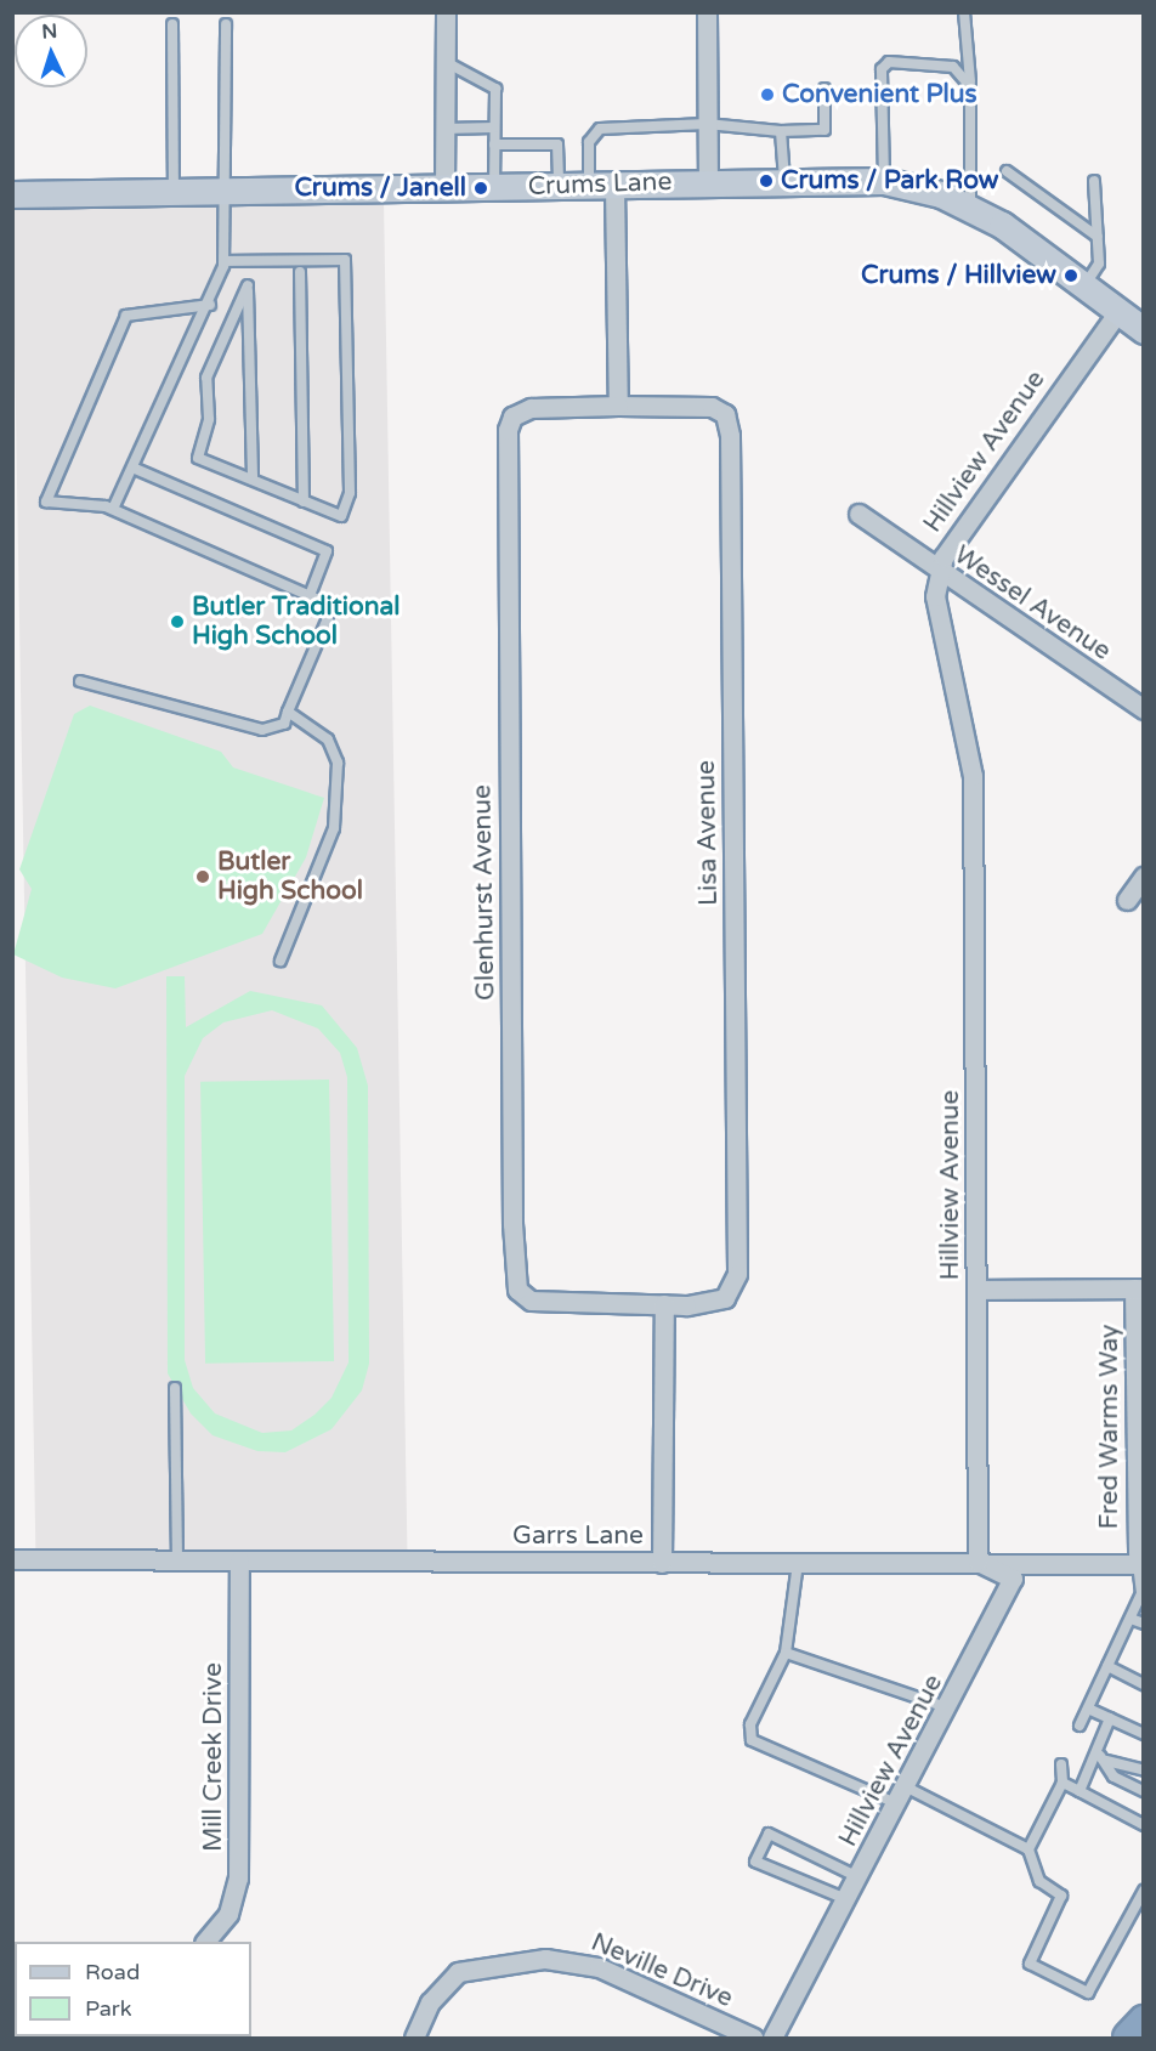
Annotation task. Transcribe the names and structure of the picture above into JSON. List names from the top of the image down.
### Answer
{
  "streets": {
    "main road": ["Crums Lane"],
    "street": [
      "Hillview Avenue",
      "Wessel Avenue",
      "Lisa Avenue",
      "Glenhurst Avenue",
      "Fred Warms Way",
      "Garrs Lane",
      "Mill Creek Drive",
      "Neville Drive"
    ]
  },
  "crossings": [
    ["Crums Lane", "Hillview Avenue"],
    ["Hillview Avenue", "Wessel Avenue"],
    ["Hillview Avenue", "Garrs Lane"],
    ["Lisa Avenue", "Glenhurst Avenue"],
    ["Fred Warms Way", "Garrs Lane"],
    ["Garrs Lane", "Mill Creek Drive"]
  ],
  "places": [
    "Convenient Plus",
    "Crums / Park Row",
    "Crums / Janell",
    "Crums / Hillview",
    "Butler Traditional High School",
    "Butler High School"
  ],
  "legend": ["Road", "Park"],
  "north": "top"
}
